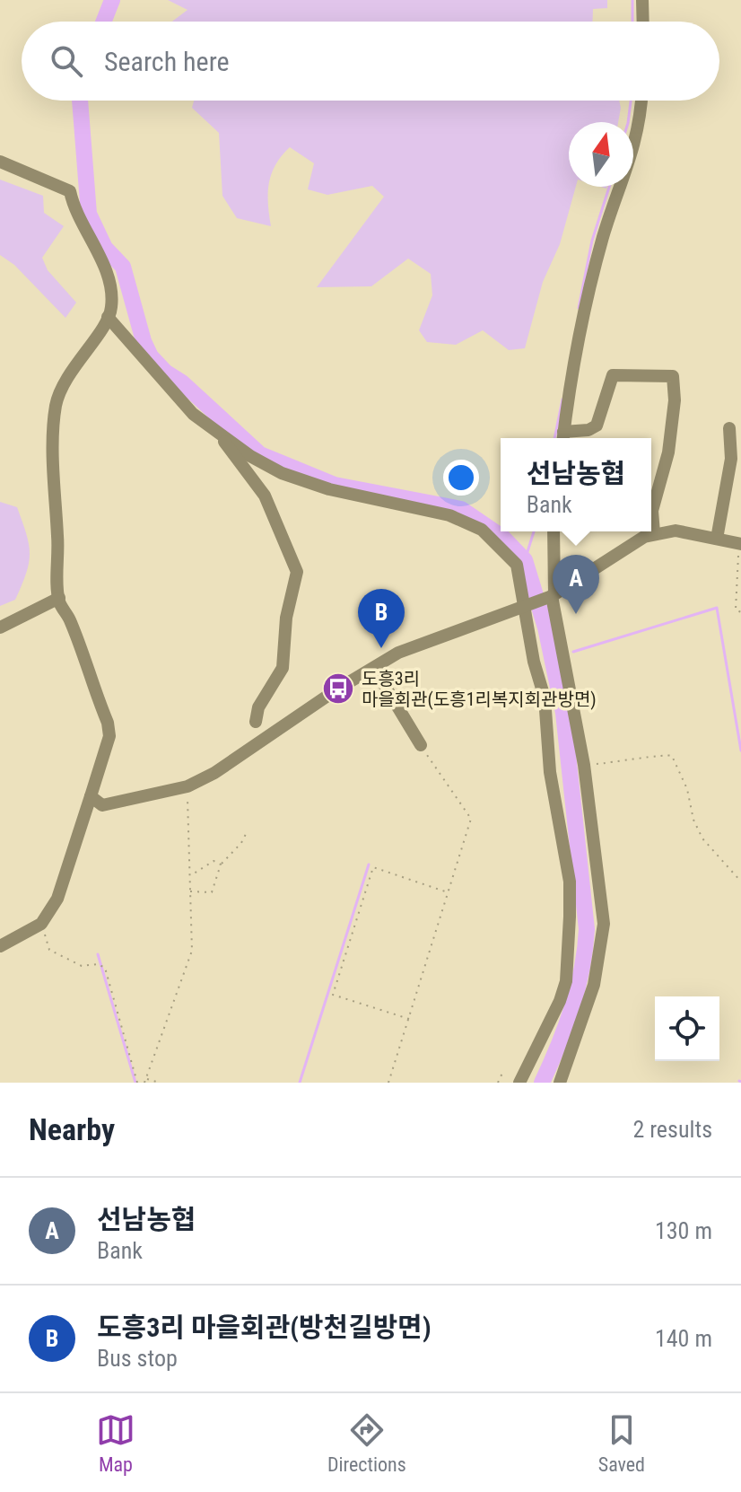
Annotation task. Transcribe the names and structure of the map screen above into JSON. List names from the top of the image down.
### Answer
{
  "places": {
    "bus stop": ["도흥3리 마을회관(도흥1리복지회관방면)"]
  },
  "north": "top",
  "page": {
    "search": "Search here",
    "popup": ["선남농협", "Bank"],
    "pins": ["A", "B"],
    "heading": ["Nearby", "2 results"],
    "list": [
      {
        "mark": "A",
        "name": "선남농협",
        "note": "Bank",
        "value": "130 m"
      },
      {
        "mark": "B",
        "name": "도흥3리 마을회관(방천길방면)",
        "note": "Bus stop",
        "value": "140 m"
      }
    ],
    "nav": ["Map", "Directions", "Saved"]
  }
}
